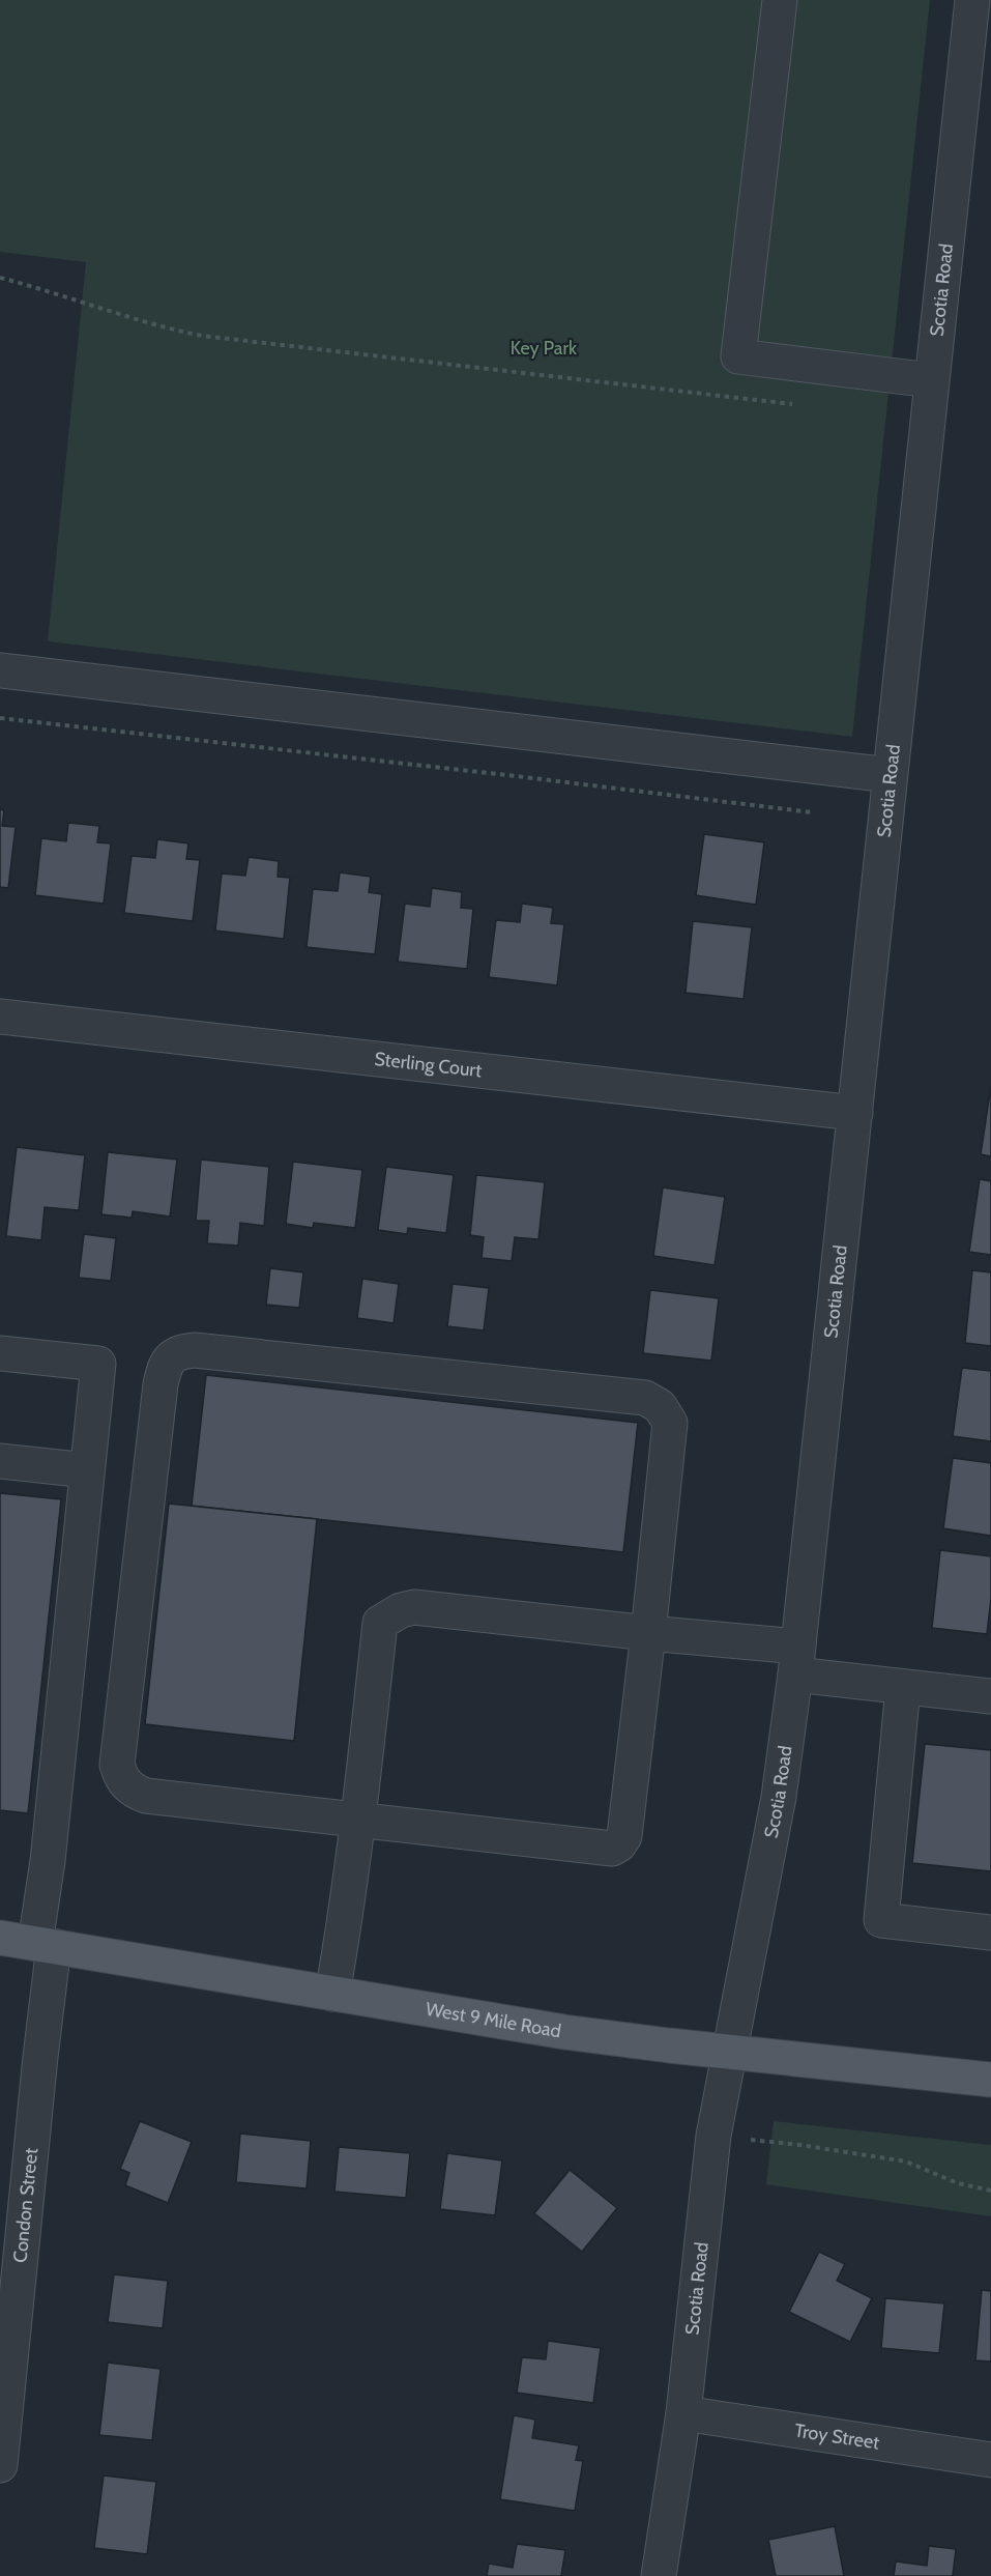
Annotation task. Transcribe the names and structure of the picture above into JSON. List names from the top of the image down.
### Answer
{
  "streets": {
    "main road": ["West 9 Mile Road"],
    "street": [
      "Scotia Road",
      "Sterling Court",
      "Condon Street",
      "Troy Street"
    ]
  },
  "crossings": [
    ["Scotia Road", "Sterling Court"],
    ["Scotia Road", "West 9 Mile Road"],
    ["Scotia Road", "Troy Street"],
    ["West 9 Mile Road", "Condon Street"]
  ],
  "parks": ["Key Park"]
}
